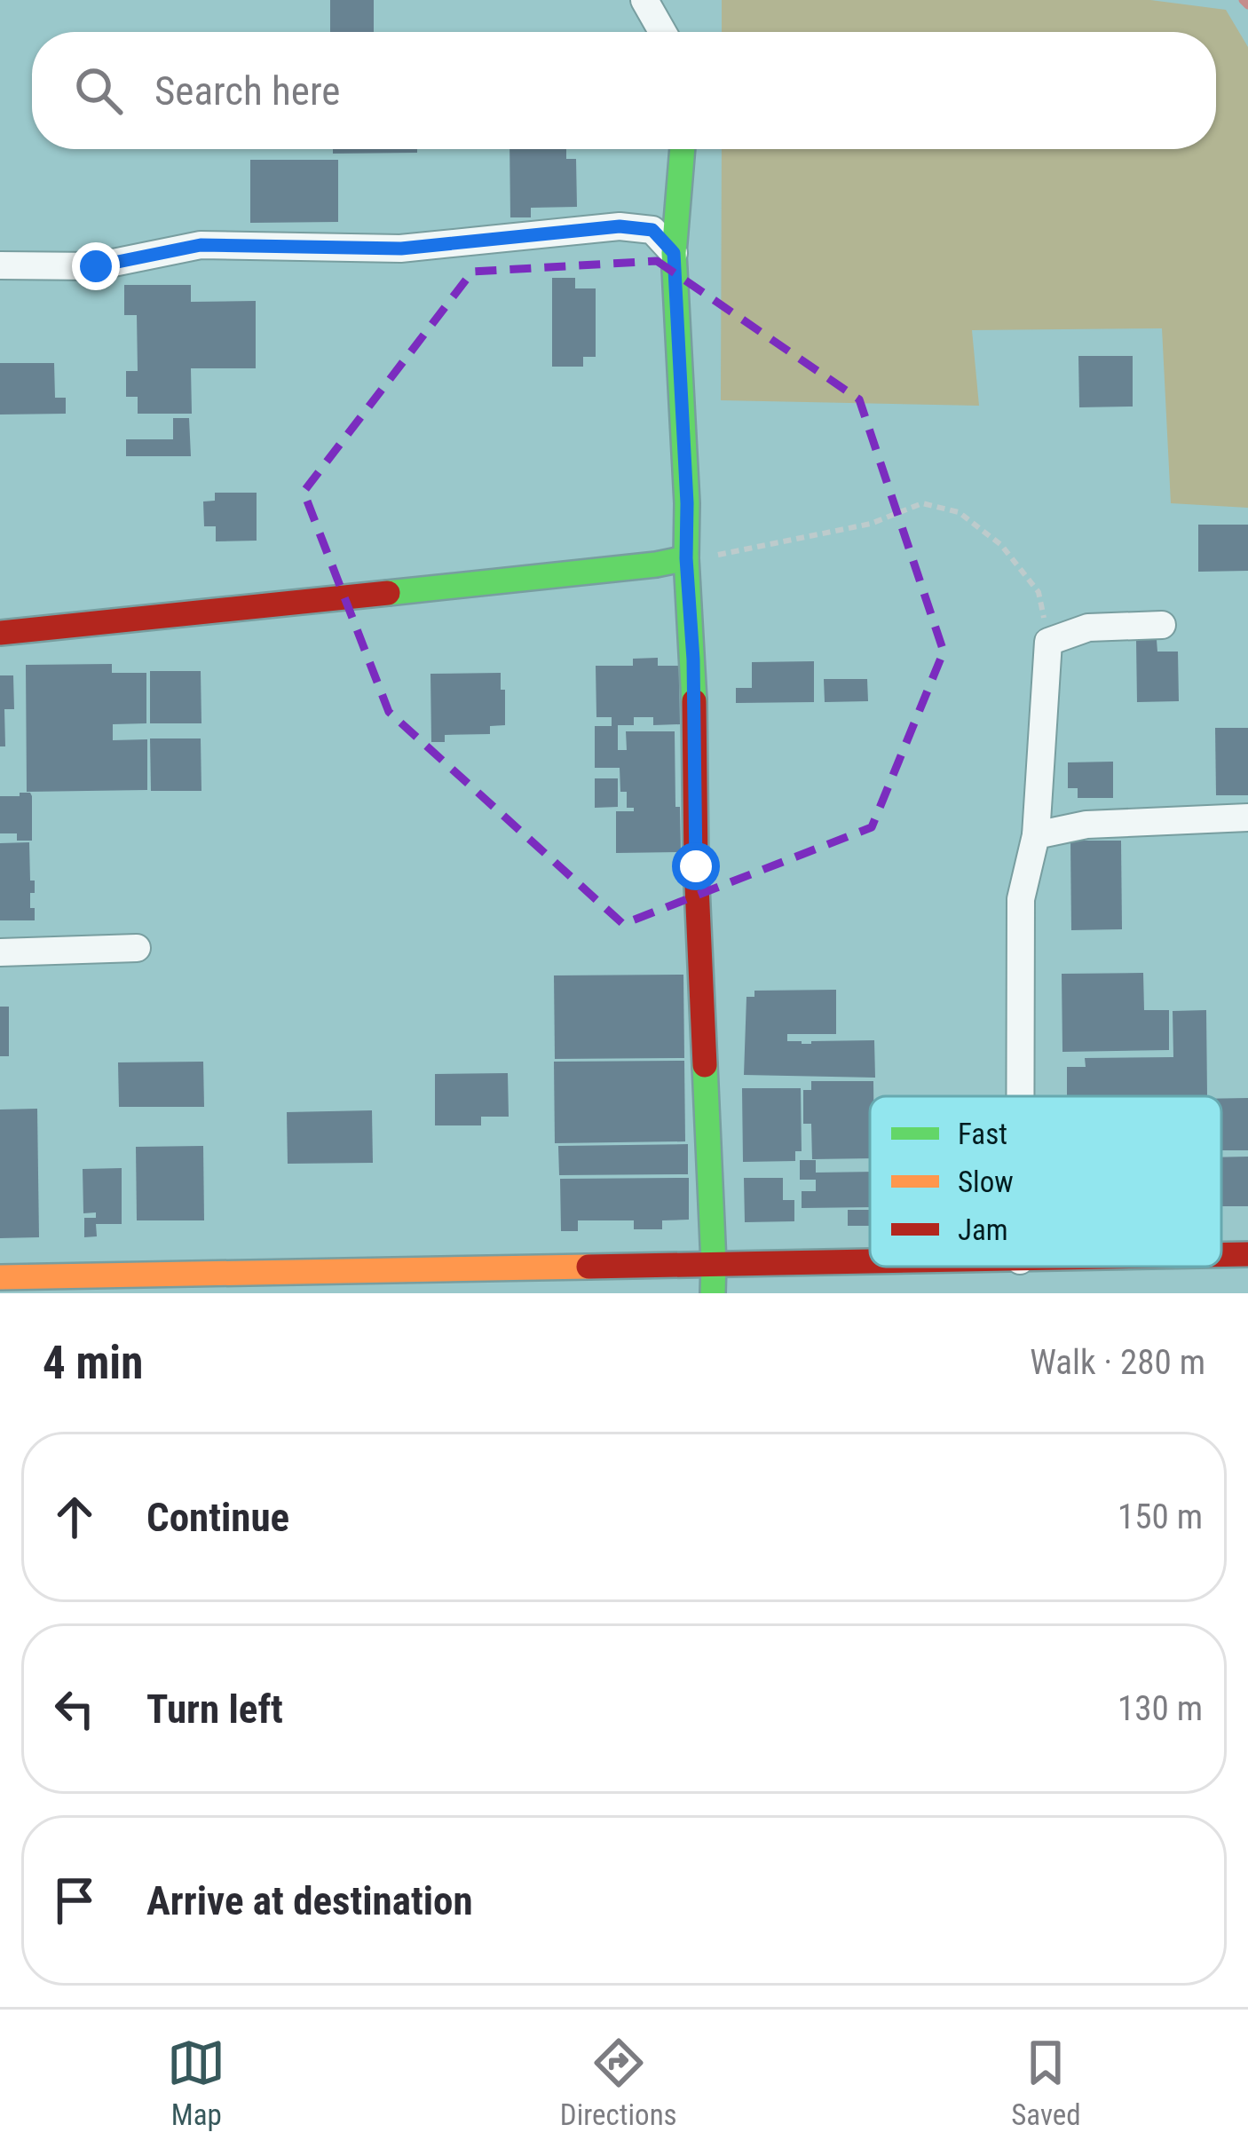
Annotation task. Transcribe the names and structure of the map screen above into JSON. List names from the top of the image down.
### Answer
{
  "legend": ["Fast", "Slow", "Jam"],
  "page": {
    "search": "Search here",
    "heading": ["4 min", "Walk · 280 m"],
    "list": [
      ["Continue", "150 m"],
      ["Turn left", "130 m"],
      "Arrive at destination"
    ],
    "nav": ["Map", "Directions", "Saved"]
  }
}
